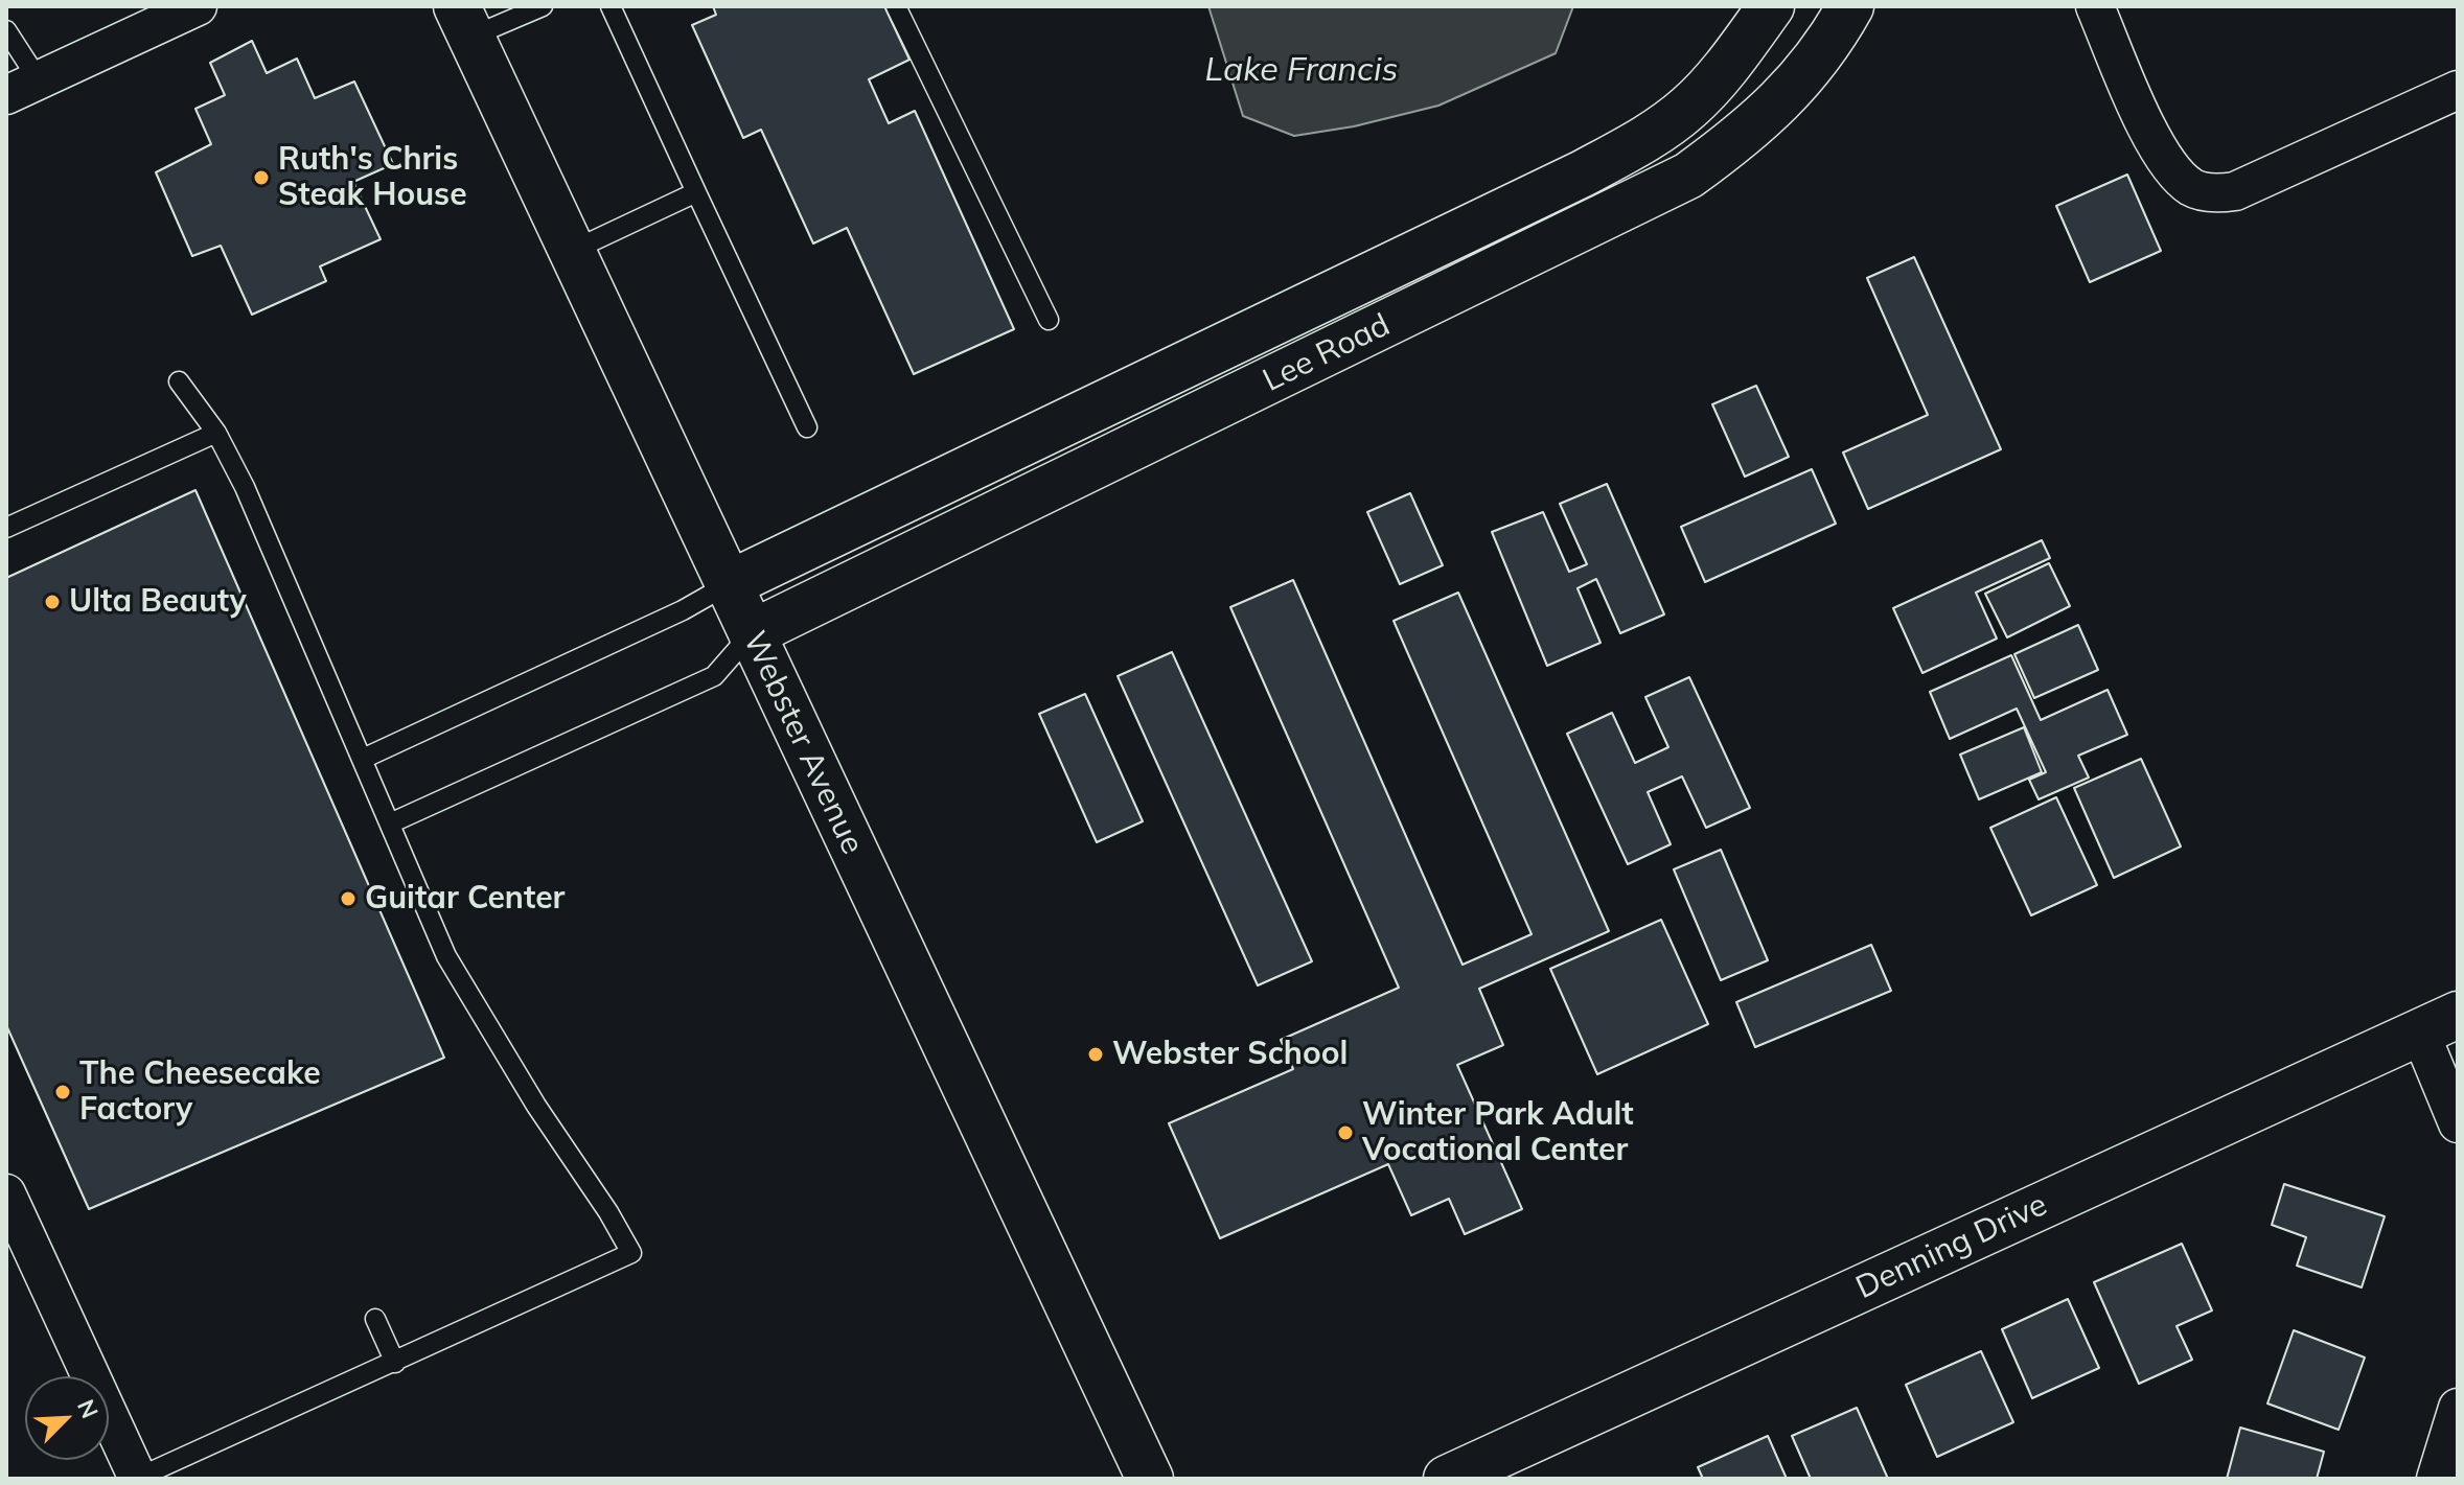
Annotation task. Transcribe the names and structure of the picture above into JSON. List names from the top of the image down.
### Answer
{
  "streets": {
    "street": ["Lee Road", "Webster Avenue", "Denning Drive"]
  },
  "crossings": [
    ["Lee Road", "Webster Avenue"]
  ],
  "water": ["Lake Francis"],
  "places": [
    "Ruth's Chris Steak House",
    "Ulta Beauty",
    "Guitar Center",
    "Webster School",
    "The Cheesecake Factory",
    "Winter Park Adult Vocational Center"
  ],
  "north": "top right"
}
